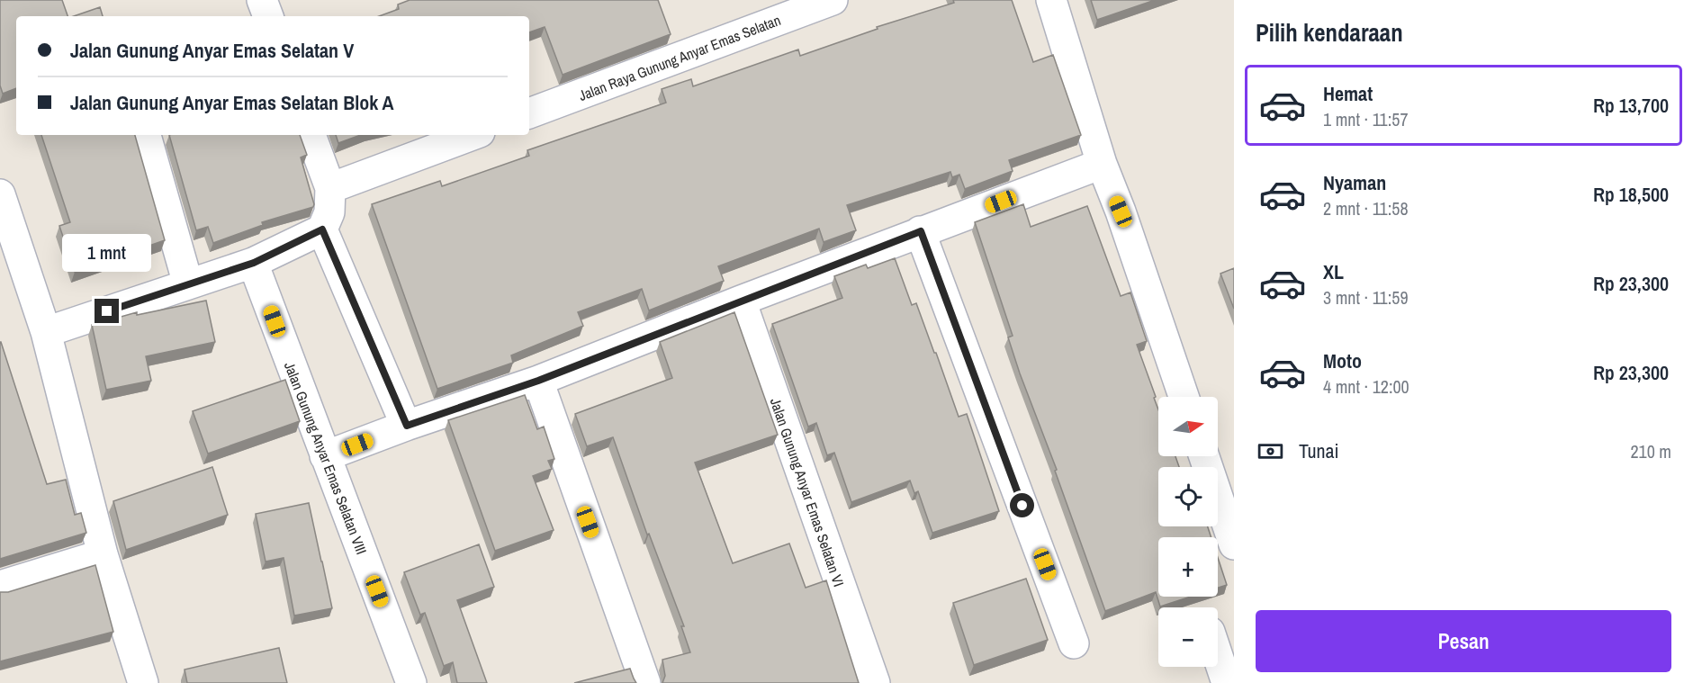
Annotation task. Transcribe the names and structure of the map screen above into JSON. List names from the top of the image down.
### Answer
{
  "streets": {
    "street": ["Jalan Raya Gunung Anyar Emas Selatan", "Jalan Gunung Anyar Emas Selatan VIII", "Jalan Gunung Anyar Emas Selatan VI"]
  },
  "north": "right",
  "page": {
    "heading": "Pilih kendaraan",
    "banner": ["Jalan Gunung Anyar Emas Selatan V", "Jalan Gunung Anyar Emas Selatan Blok A"],
    "list": [
      {
        "name": "Hemat",
        "note": "1 mnt · 11:57",
        "value": "Rp 13,700"
      },
      {
        "name": "Nyaman",
        "note": "2 mnt · 11:58",
        "value": "Rp 18,500"
      },
      {
        "name": "XL",
        "note": "3 mnt · 11:59",
        "value": "Rp 23,300"
      },
      {
        "name": "Moto",
        "note": "4 mnt · 12:00",
        "value": "Rp 23,300"
      }
    ],
    "bubble": "1 mnt",
    "map_buttons": ["+", "−"],
    "pay": ["Tunai", "210 m"],
    "buttons": "Pesan"
  }
}
